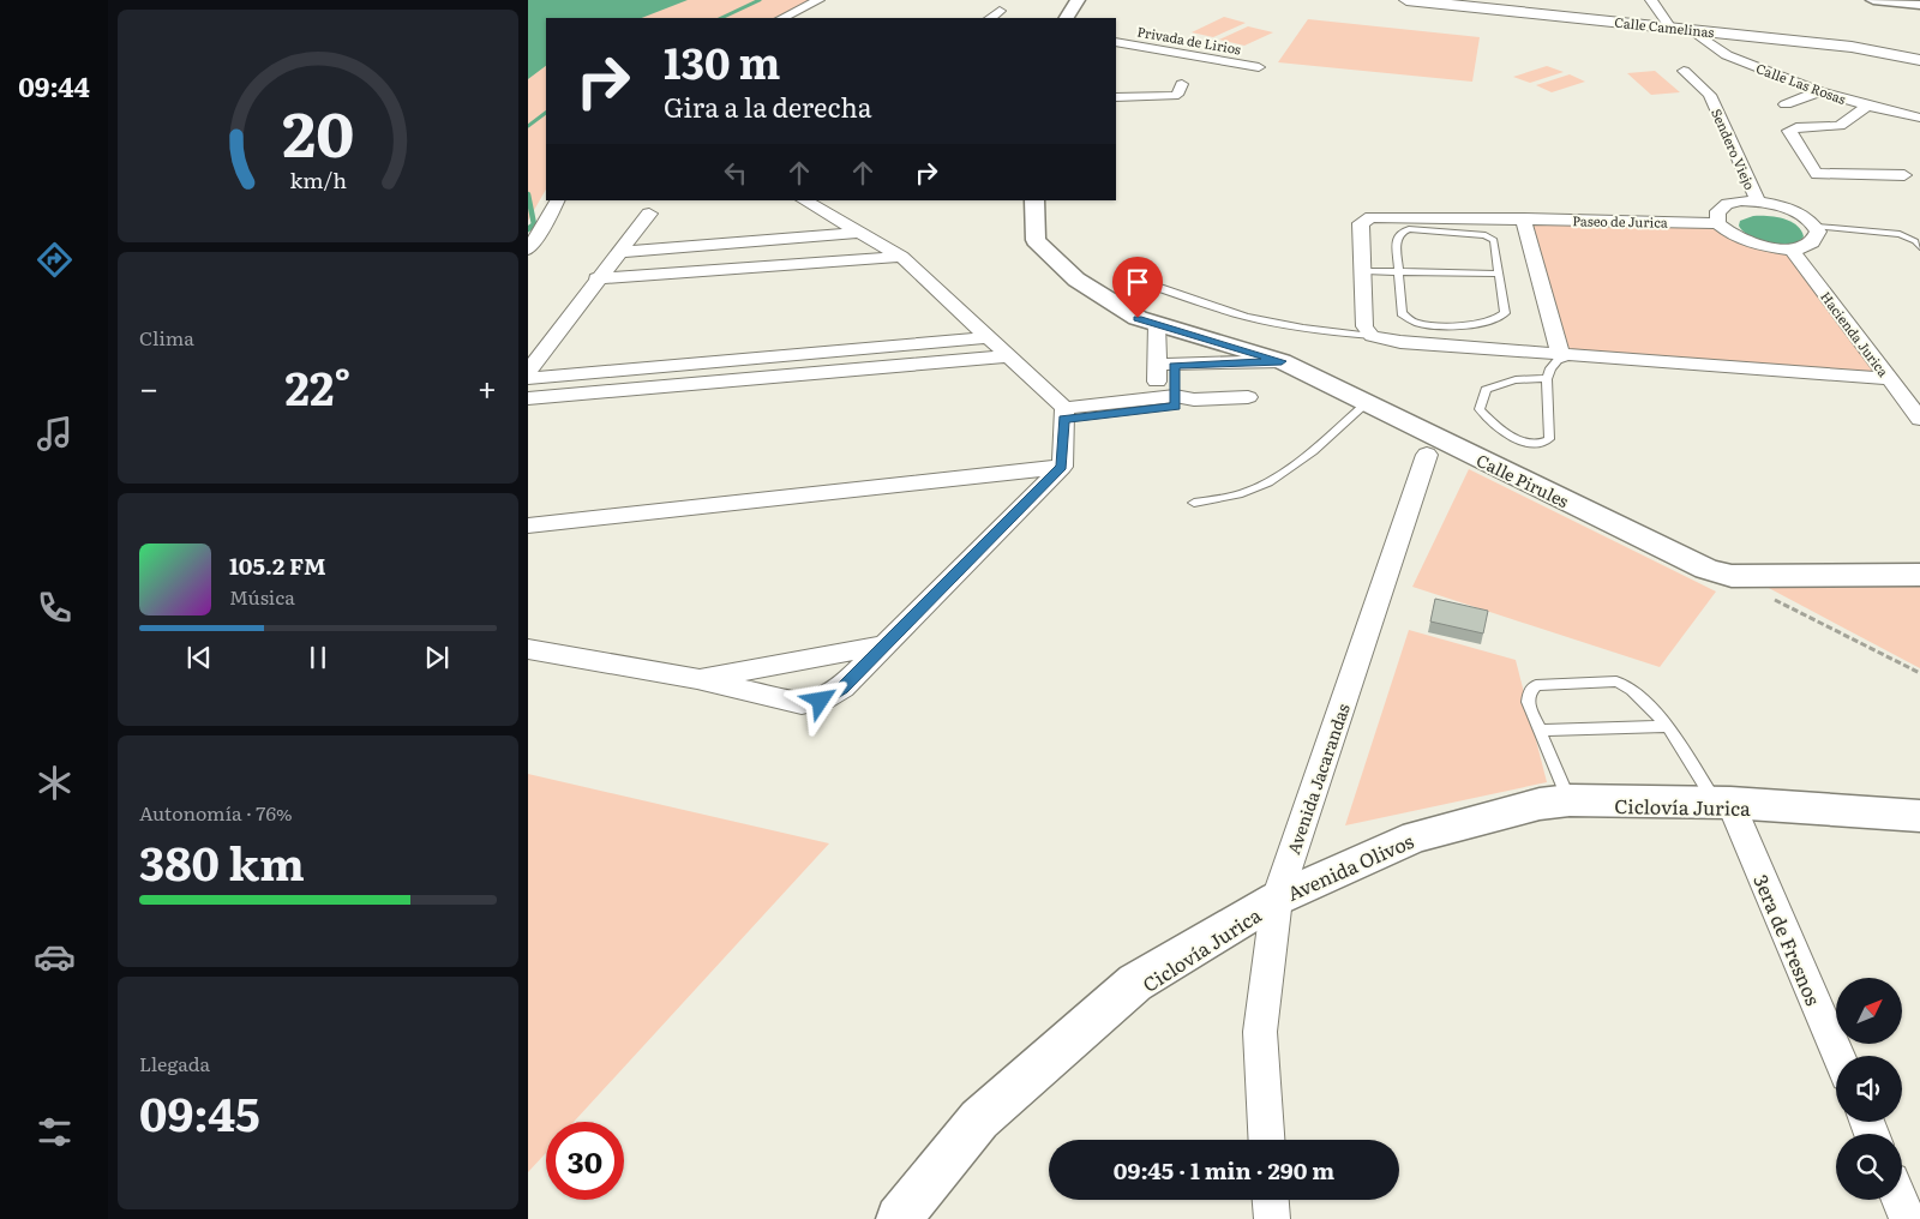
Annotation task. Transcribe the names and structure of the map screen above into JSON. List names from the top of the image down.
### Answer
{
  "streets": {
    "main road": ["Calle Camelinas"],
    "street": [
      "Privada de Lirios",
      "Calle Las Rosas",
      "Sendero Viejo",
      "Paseo de Jurica",
      "Hacienda Jurica",
      "Calle Pirules",
      "Avenida Jacarandas",
      "Avenida Olivos",
      "3era de Fresnos"
    ]
  },
  "crossings": [
    ["Calle Camelinas", "Calle Las Rosas"],
    ["Avenida Jacarandas", "Avenida Olivos"],
    ["Avenida Olivos", "3era de Fresnos"]
  ],
  "north": "top right",
  "page": {
    "tabs": "09:44",
    "turn": ["130 m", "Gira a la derecha"],
    "tile": [
      "Clima",
      ["Autonomía · 76%", "380 km"],
      ["Llegada", "09:45"]
    ],
    "heat": ["−", "22°", "+"],
    "song": ["105.2 FM", "Música"],
    "limit": "30",
    "trip": "09:45 · 1 min · 290 m",
    "gauge": ["20", "km/h"]
  }
}
